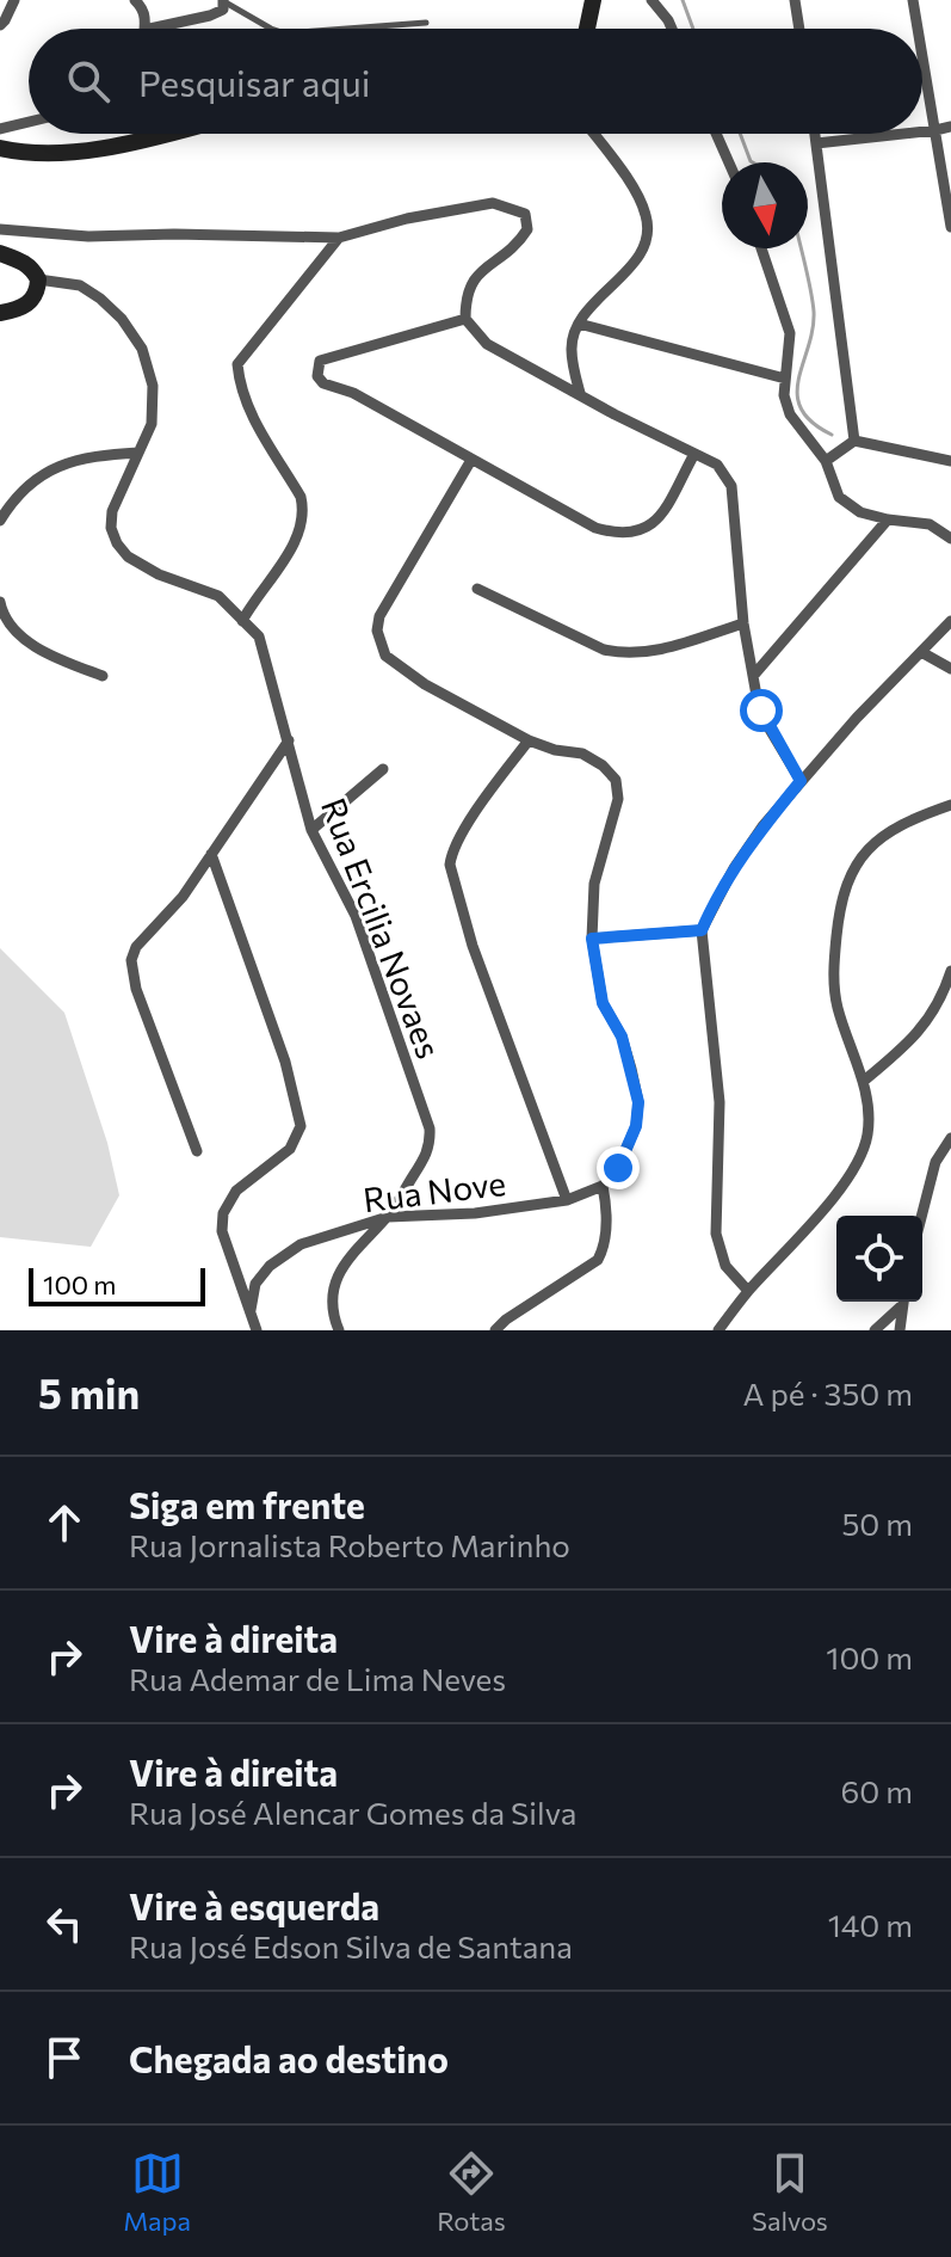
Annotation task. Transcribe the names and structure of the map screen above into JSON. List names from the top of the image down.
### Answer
{
  "streets": {
    "street": ["Rua Ercilia Novaes", "Rua Nove"]
  },
  "crossings": [
    ["Rua Ercilia Novaes", "Rua Nove"]
  ],
  "scale_bar": "100 m",
  "north": "bottom",
  "page": {
    "search": "Pesquisar aqui",
    "scale": "100 m",
    "heading": ["5 min", "A pé · 350 m"],
    "list": [
      ["Siga em frente", "Rua Jornalista Roberto Marinho", "50 m"],
      ["Vire à direita", "Rua Ademar de Lima Neves", "100 m"],
      ["Vire à direita", "Rua José Alencar Gomes da Silva", "60 m"],
      ["Vire à esquerda", "Rua José Edson Silva de Santana", "140 m"],
      "Chegada ao destino"
    ],
    "nav": ["Mapa", "Rotas", "Salvos"]
  }
}
